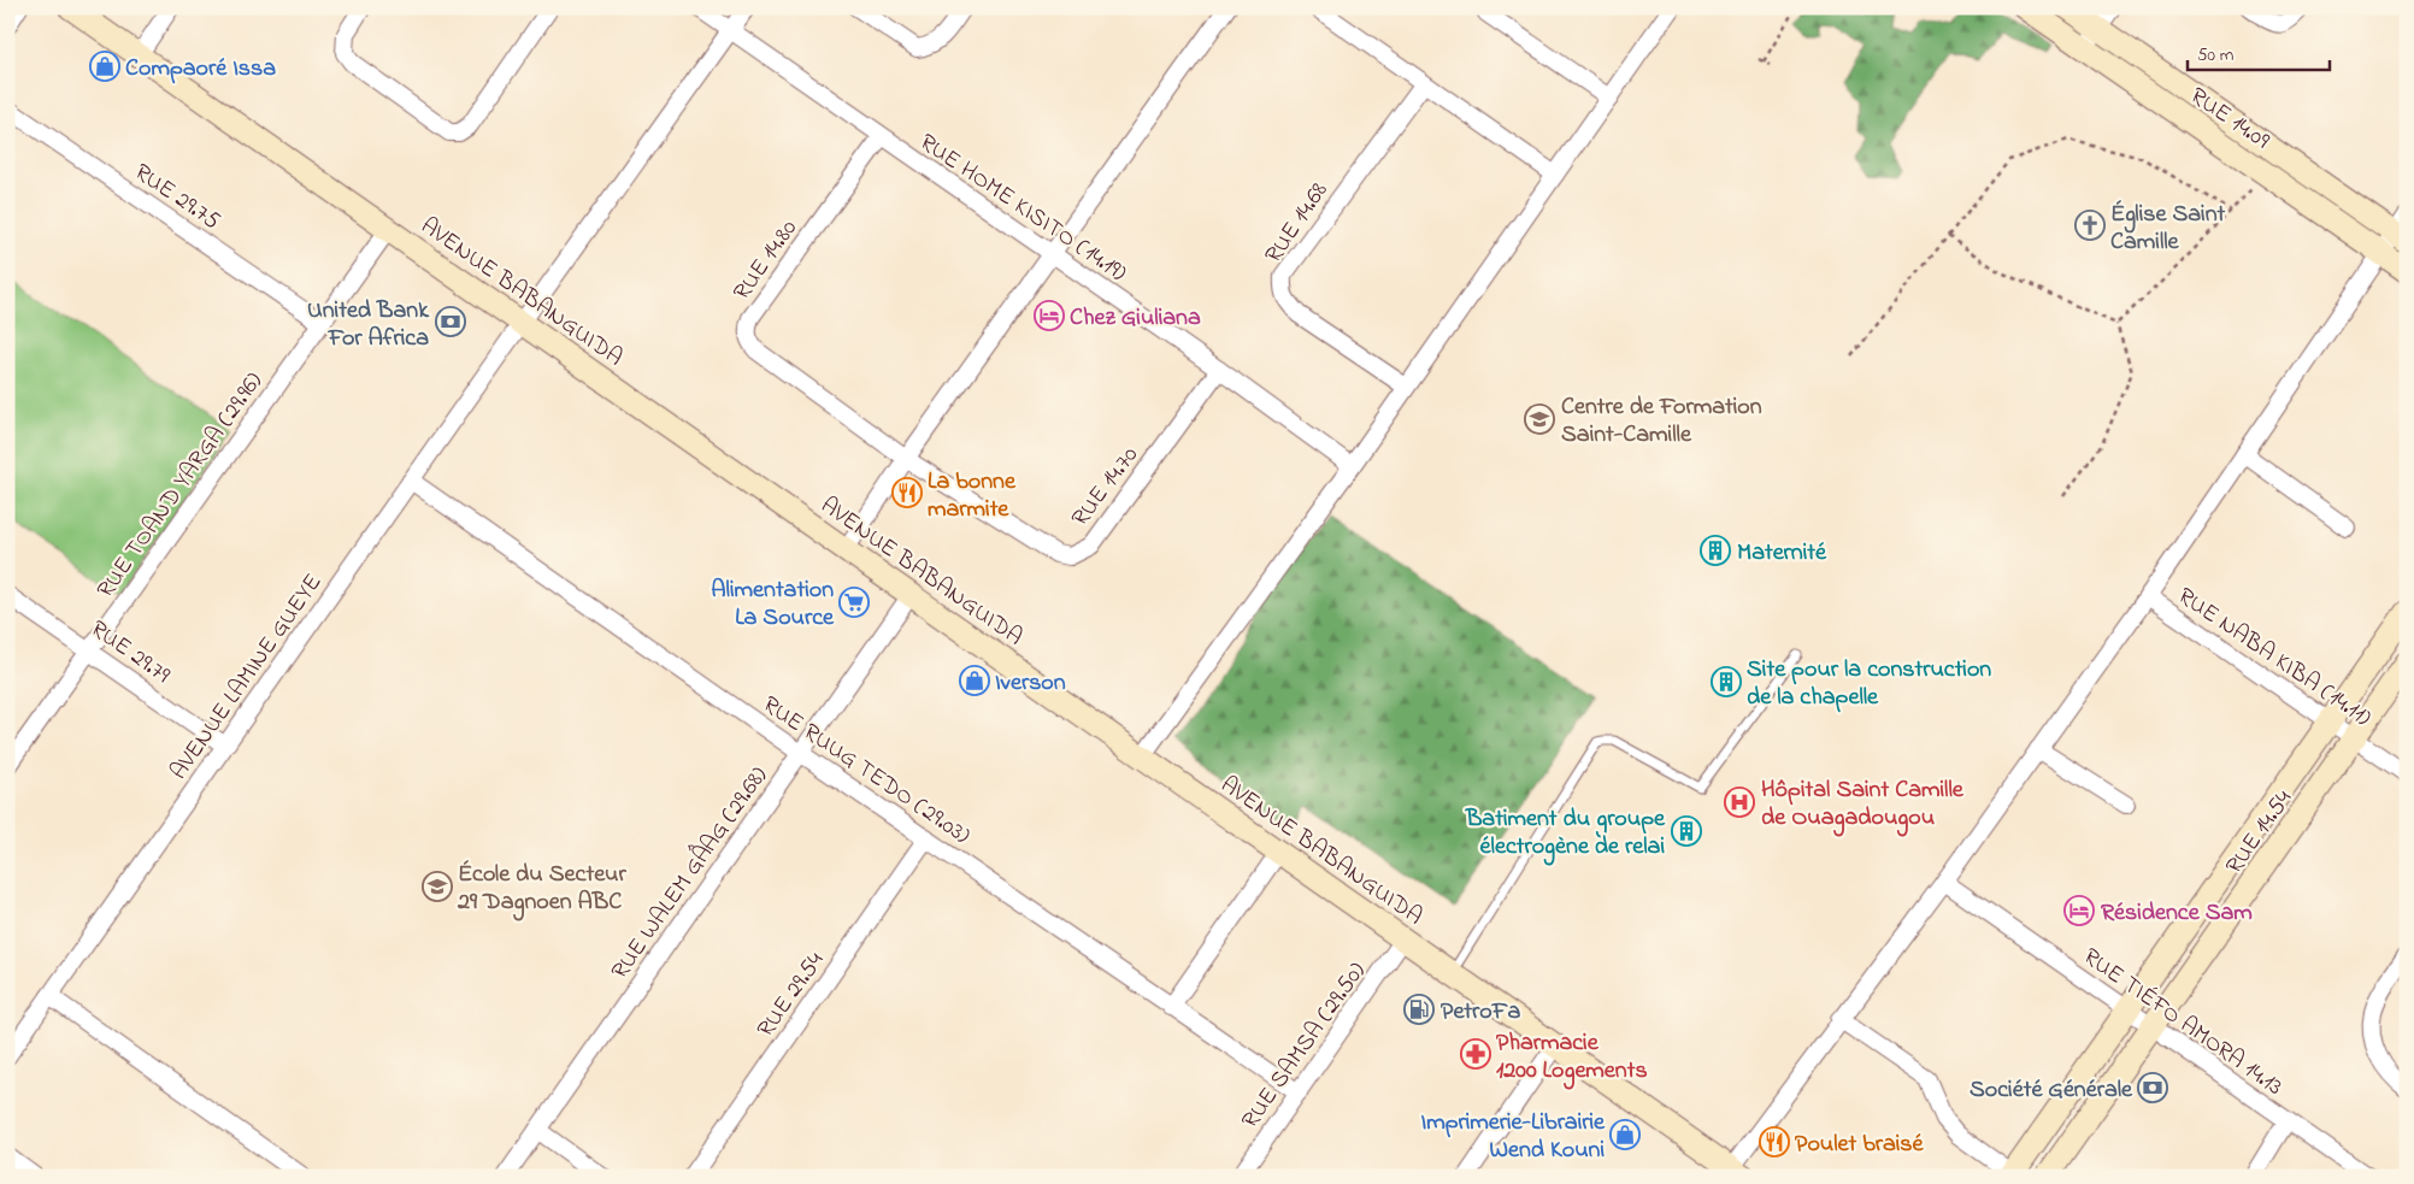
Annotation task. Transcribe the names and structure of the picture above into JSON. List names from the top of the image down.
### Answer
{
  "streets": {
    "street": [
      "RUE 14.09",
      "RUE 29.75",
      "RUE HOME KISITO (14.19)",
      "RUE 14.68",
      "RUE 14.80",
      "AVENUE BABANGUIDA",
      "RUE TOAND YARGA (29.96)",
      "RUE 14.70",
      "RUE 29.79",
      "RUE NABA KIBA (14.11)",
      "AVENUE LAMINE GUEYE",
      "RUE RUUG TEDO (29.03)",
      "RUE 14.54",
      "RUE WALEM GÂAG (29.68)",
      "RUE 29.54",
      "RUE TIÉFO AMORA 14.13",
      "RUE SAMSA (29.50)"
    ]
  },
  "crossings": [
    ["RUE 29.75", "RUE TOAND YARGA (29.96)"],
    ["RUE HOME KISITO (14.19)", "RUE 14.80"],
    ["RUE HOME KISITO (14.19)", "RUE 14.70"],
    ["RUE HOME KISITO (14.19)", "AVENUE LAMINE GUEYE"],
    ["RUE 14.80", "RUE 14.70"],
    ["AVENUE BABANGUIDA", "RUE TOAND YARGA (29.96)"],
    ["AVENUE BABANGUIDA", "AVENUE LAMINE GUEYE"],
    ["AVENUE BABANGUIDA", "RUE WALEM GÂAG (29.68)"],
    ["AVENUE BABANGUIDA", "RUE SAMSA (29.50)"],
    ["RUE TOAND YARGA (29.96)", "RUE 29.79"],
    ["RUE 29.79", "AVENUE LAMINE GUEYE"],
    ["RUE NABA KIBA (14.11)", "RUE 14.54"],
    ["AVENUE LAMINE GUEYE", "RUE RUUG TEDO (29.03)"],
    ["RUE RUUG TEDO (29.03)", "RUE WALEM GÂAG (29.68)"],
    ["RUE RUUG TEDO (29.03)", "RUE 29.54"],
    ["RUE RUUG TEDO (29.03)", "RUE SAMSA (29.50)"],
    ["RUE 14.54", "RUE TIÉFO AMORA 14.13"]
  ],
  "places": {
    "shop": ["Compaoré Issa", "Iverson", "Imprimerie-Librairie Wend Kouni"],
    "church": ["Église Saint Camille"],
    "hotel": ["Chez Giuliana", "Résidence Sam"],
    "bank": ["United Bank For Africa", "Société Générale"],
    "school or university": ["Centre de Formation Saint-Camille", "École du Secteur 29 Dagnoen ABC"],
    "restaurant": ["La bonne marmite", "Poulet braisé"],
    "building": ["Maternité", "Site pour la construction de la chapelle", "Batiment du groupe électrogène de relai"],
    "supermarket": ["Alimentation La Source"],
    "hospital": ["Hôpital Saint Camille de Ouagadougou"],
    "fuel station": ["PetroFa"],
    "pharmacy": ["Pharmacie 1200 Logements"]
  },
  "scale_bar": "50 m"
}
